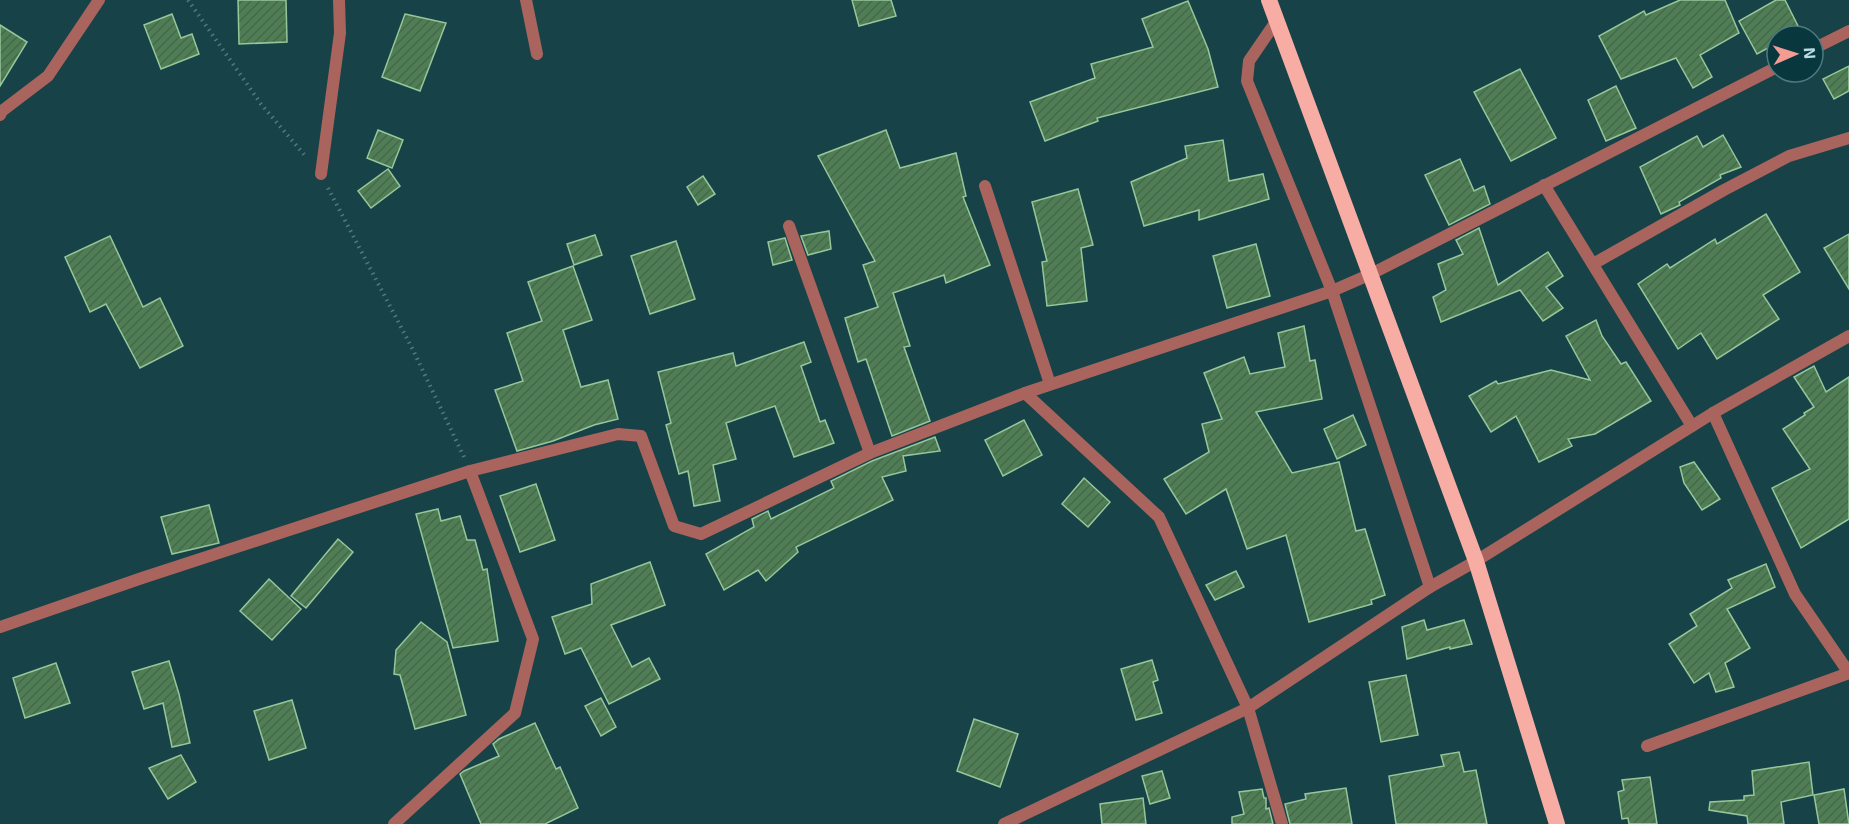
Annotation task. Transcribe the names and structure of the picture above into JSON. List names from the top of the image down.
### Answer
{
  "north": "right"
}
